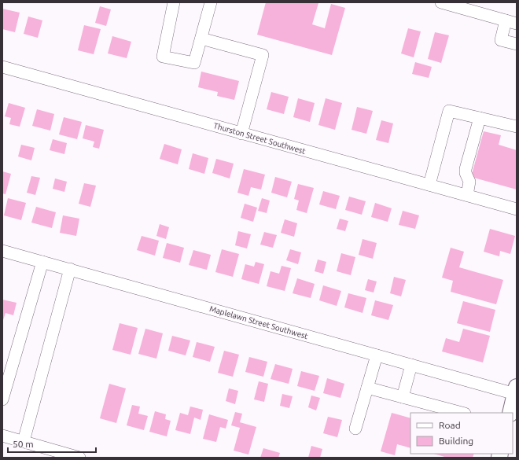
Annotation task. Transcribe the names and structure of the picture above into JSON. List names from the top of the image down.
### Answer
{
  "streets": {
    "street": ["Thurston Street Southwest", "Maplelawn Street Southwest"]
  },
  "legend": ["Road", "Building"],
  "scale_bar": "50 m"
}
